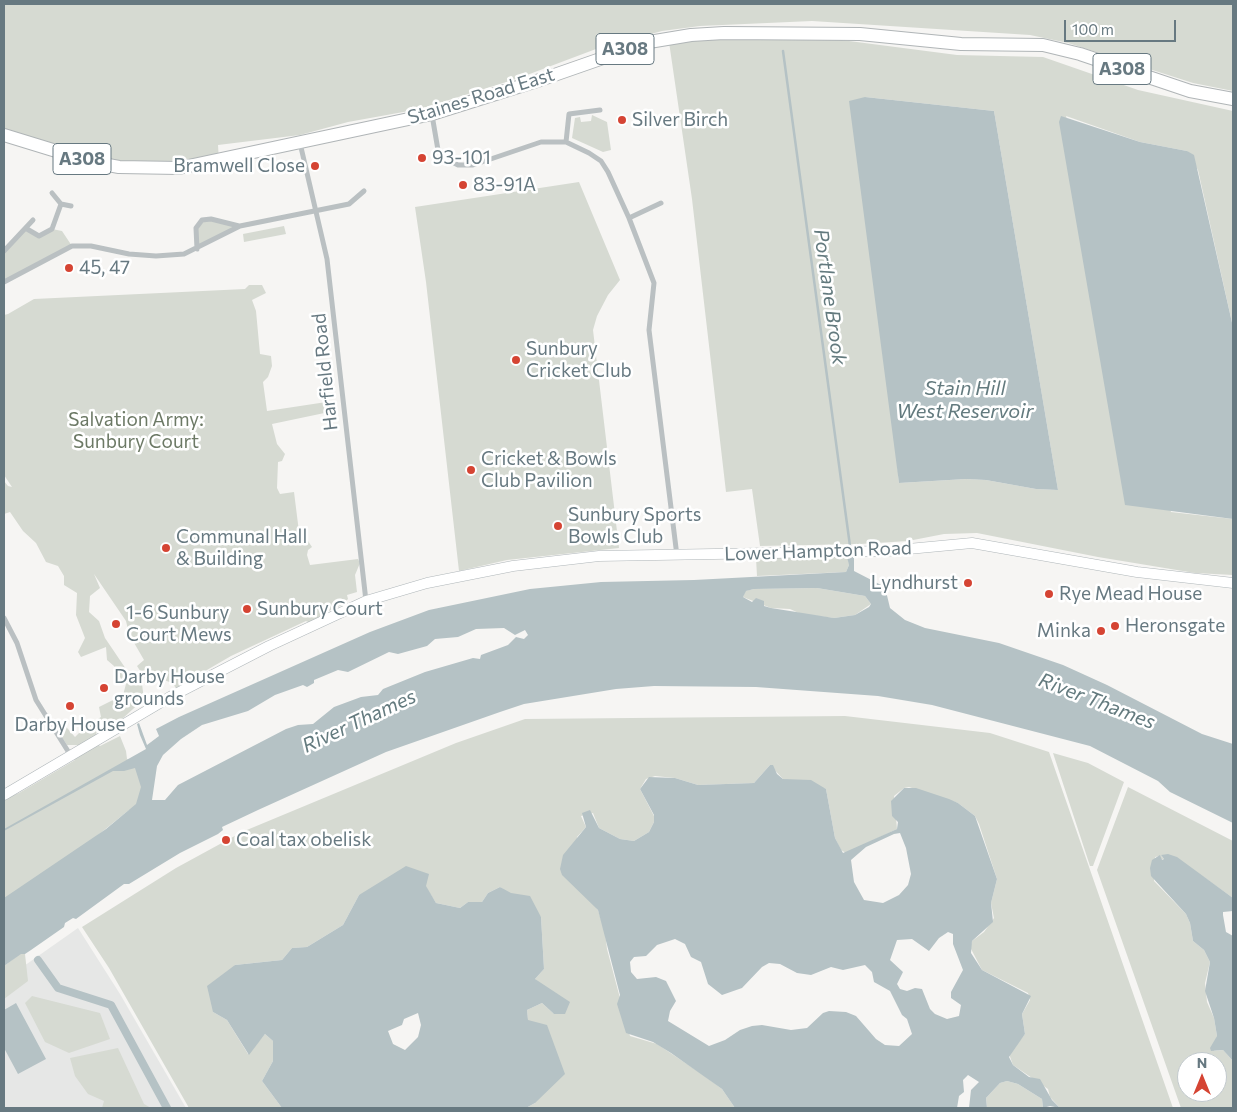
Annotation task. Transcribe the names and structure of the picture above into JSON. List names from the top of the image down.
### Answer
{
  "streets": {
    "highway": ["A308", "Staines Road East"],
    "street": ["Harfield Road", "Lower Hampton Road"]
  },
  "crossings": [
    ["Staines Road East", "Harfield Road"],
    ["Harfield Road", "Lower Hampton Road"]
  ],
  "water": ["Portlane Brook", "Stain Hill West Reservoir", "River Thames"],
  "parks": ["Salvation Army: Sunbury Court"],
  "places": [
    "Silver Birch",
    "93-101",
    "Bramwell Close",
    "83-91A",
    "45, 47",
    "Sunbury Cricket Club",
    "Cricket & Bowls Club Pavilion",
    "Sunbury Sports Bowls Club",
    "Communal Hall & Building",
    "Lyndhurst",
    "Rye Mead House",
    "Sunbury Court",
    "1-6 Sunbury Court Mews",
    "Heronsgate",
    "Minka",
    "Darby House grounds",
    "Darby House",
    "Coal tax obelisk"
  ],
  "scale_bar": "100 m",
  "north": "top"
}
